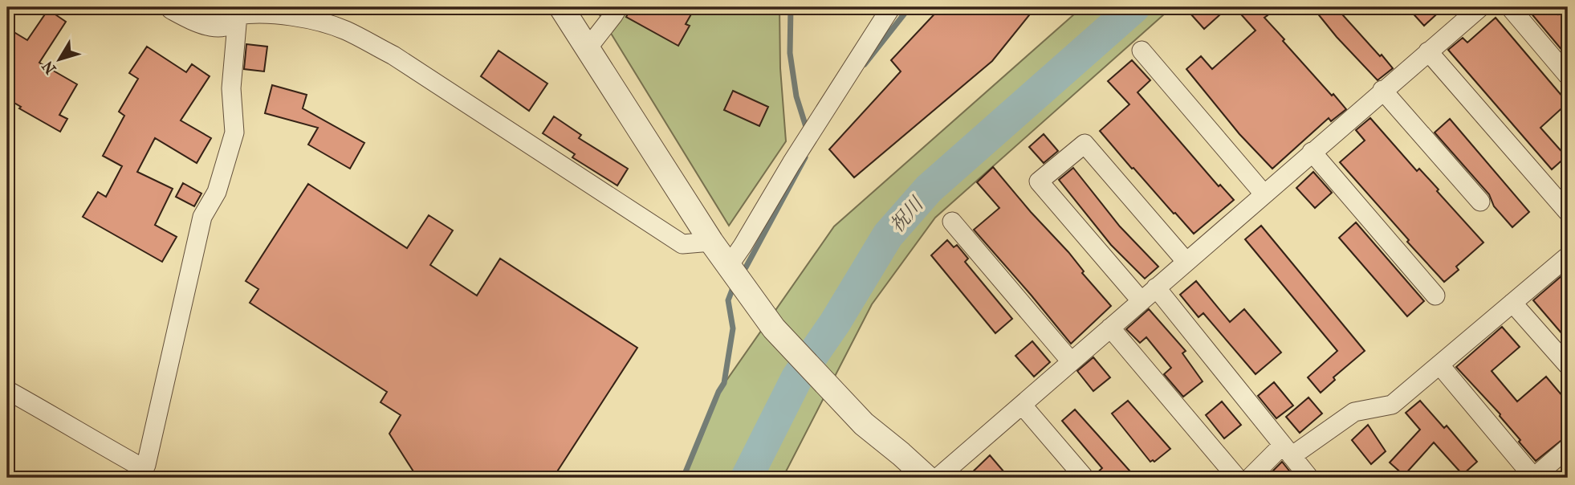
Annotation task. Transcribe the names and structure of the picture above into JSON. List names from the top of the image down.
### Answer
{
  "water": ["祝川"],
  "north": "bottom left"
}
